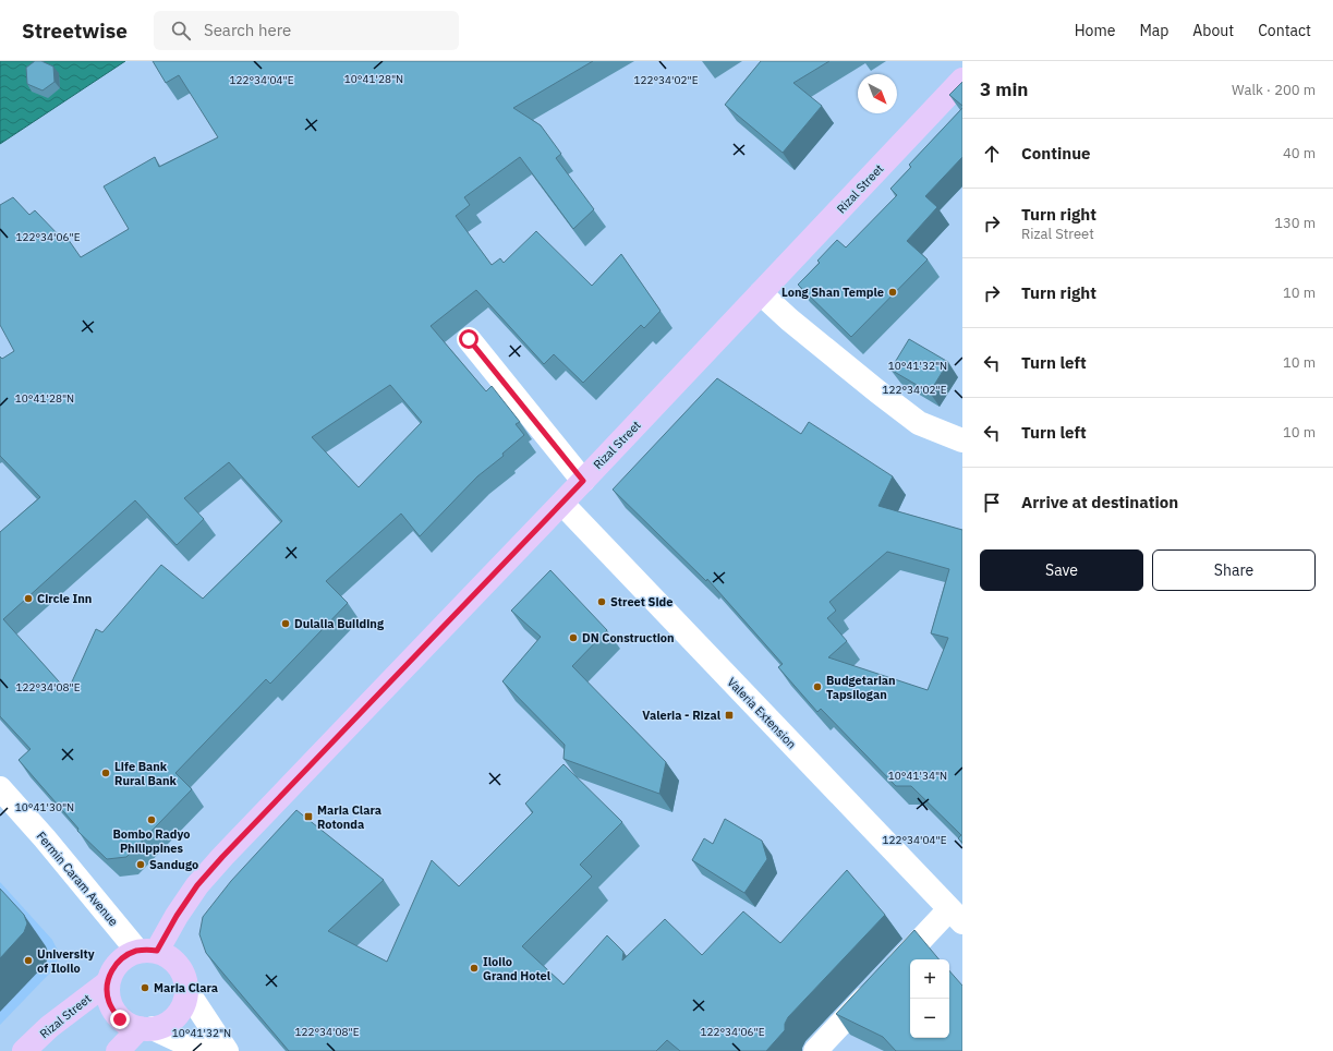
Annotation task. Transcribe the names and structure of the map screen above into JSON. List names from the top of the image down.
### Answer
{
  "streets": {
    "main road": ["Rizal Street"],
    "street": ["Valeria Extension", "Fermin Caram Avenue"]
  },
  "crossings": [
    ["Rizal Street", "Valeria Extension"],
    ["Rizal Street", "Fermin Caram Avenue"]
  ],
  "places": {
    "other": [
      "Long Shan Temple",
      "Circle Inn",
      "Street Side",
      "Dulalia Building",
      "DN Construction",
      "Budgetarian Tapsilogan",
      "Life Bank Rural Bank",
      "Bombo Radyo Philippines",
      "Sandugo",
      "University of Iloilo",
      "Iloilo Grand Hotel",
      "Maria Clara"
    ],
    "transit": ["Valeria - Rizal", "Maria Clara Rotonda"]
  },
  "north": "bottom right",
  "page": {
    "header": "Streetwise",
    "search": "Search here",
    "nav": [
      "Home",
      "Map",
      "About",
      "Contact"
    ],
    "heading": ["3 min", "Walk · 200 m"],
    "list": [
      ["Continue", "40 m"],
      ["Turn right", "Rizal Street", "130 m"],
      ["Turn right", "10 m"],
      ["Turn left", "10 m"],
      ["Turn left", "10 m"],
      "Arrive at destination"
    ],
    "buttons": ["Save", "Share"],
    "map_buttons": ["+", "−"]
  },
  "coordinates": [
    "10°41'28\"N",
    "122°34'04\"E",
    "122°34'02\"E",
    "122°34'06\"E",
    "10°41'32\"N",
    "122°34'08\"E",
    "10°41'34\"N",
    "10°41'30\"N"
  ]
}
